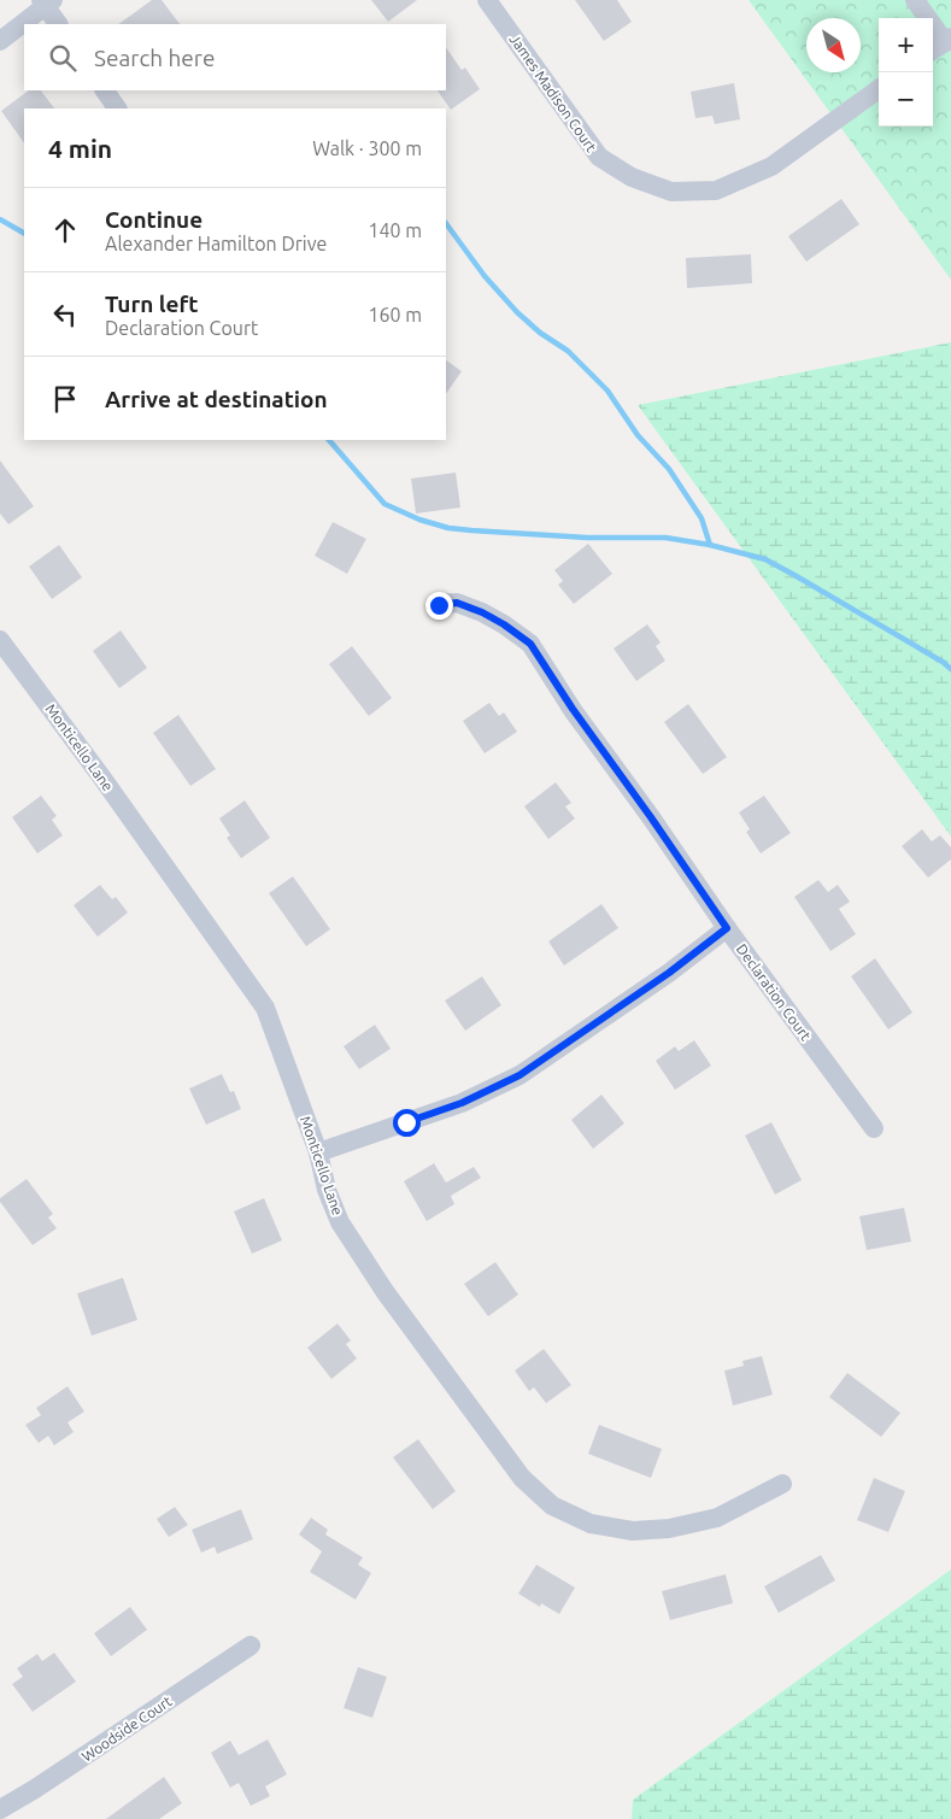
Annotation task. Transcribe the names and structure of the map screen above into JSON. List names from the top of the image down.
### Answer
{
  "streets": {
    "street": [
      "James Madison Court",
      "Monticello Lane",
      "Declaration Court",
      "Woodside Court"
    ]
  },
  "north": "bottom right",
  "page": {
    "map_buttons": ["+", "−"],
    "search": "Search here",
    "heading": ["4 min", "Walk · 300 m"],
    "list": [
      ["Continue", "Alexander Hamilton Drive", "140 m"],
      ["Turn left", "Declaration Court", "160 m"],
      "Arrive at destination"
    ]
  }
}
